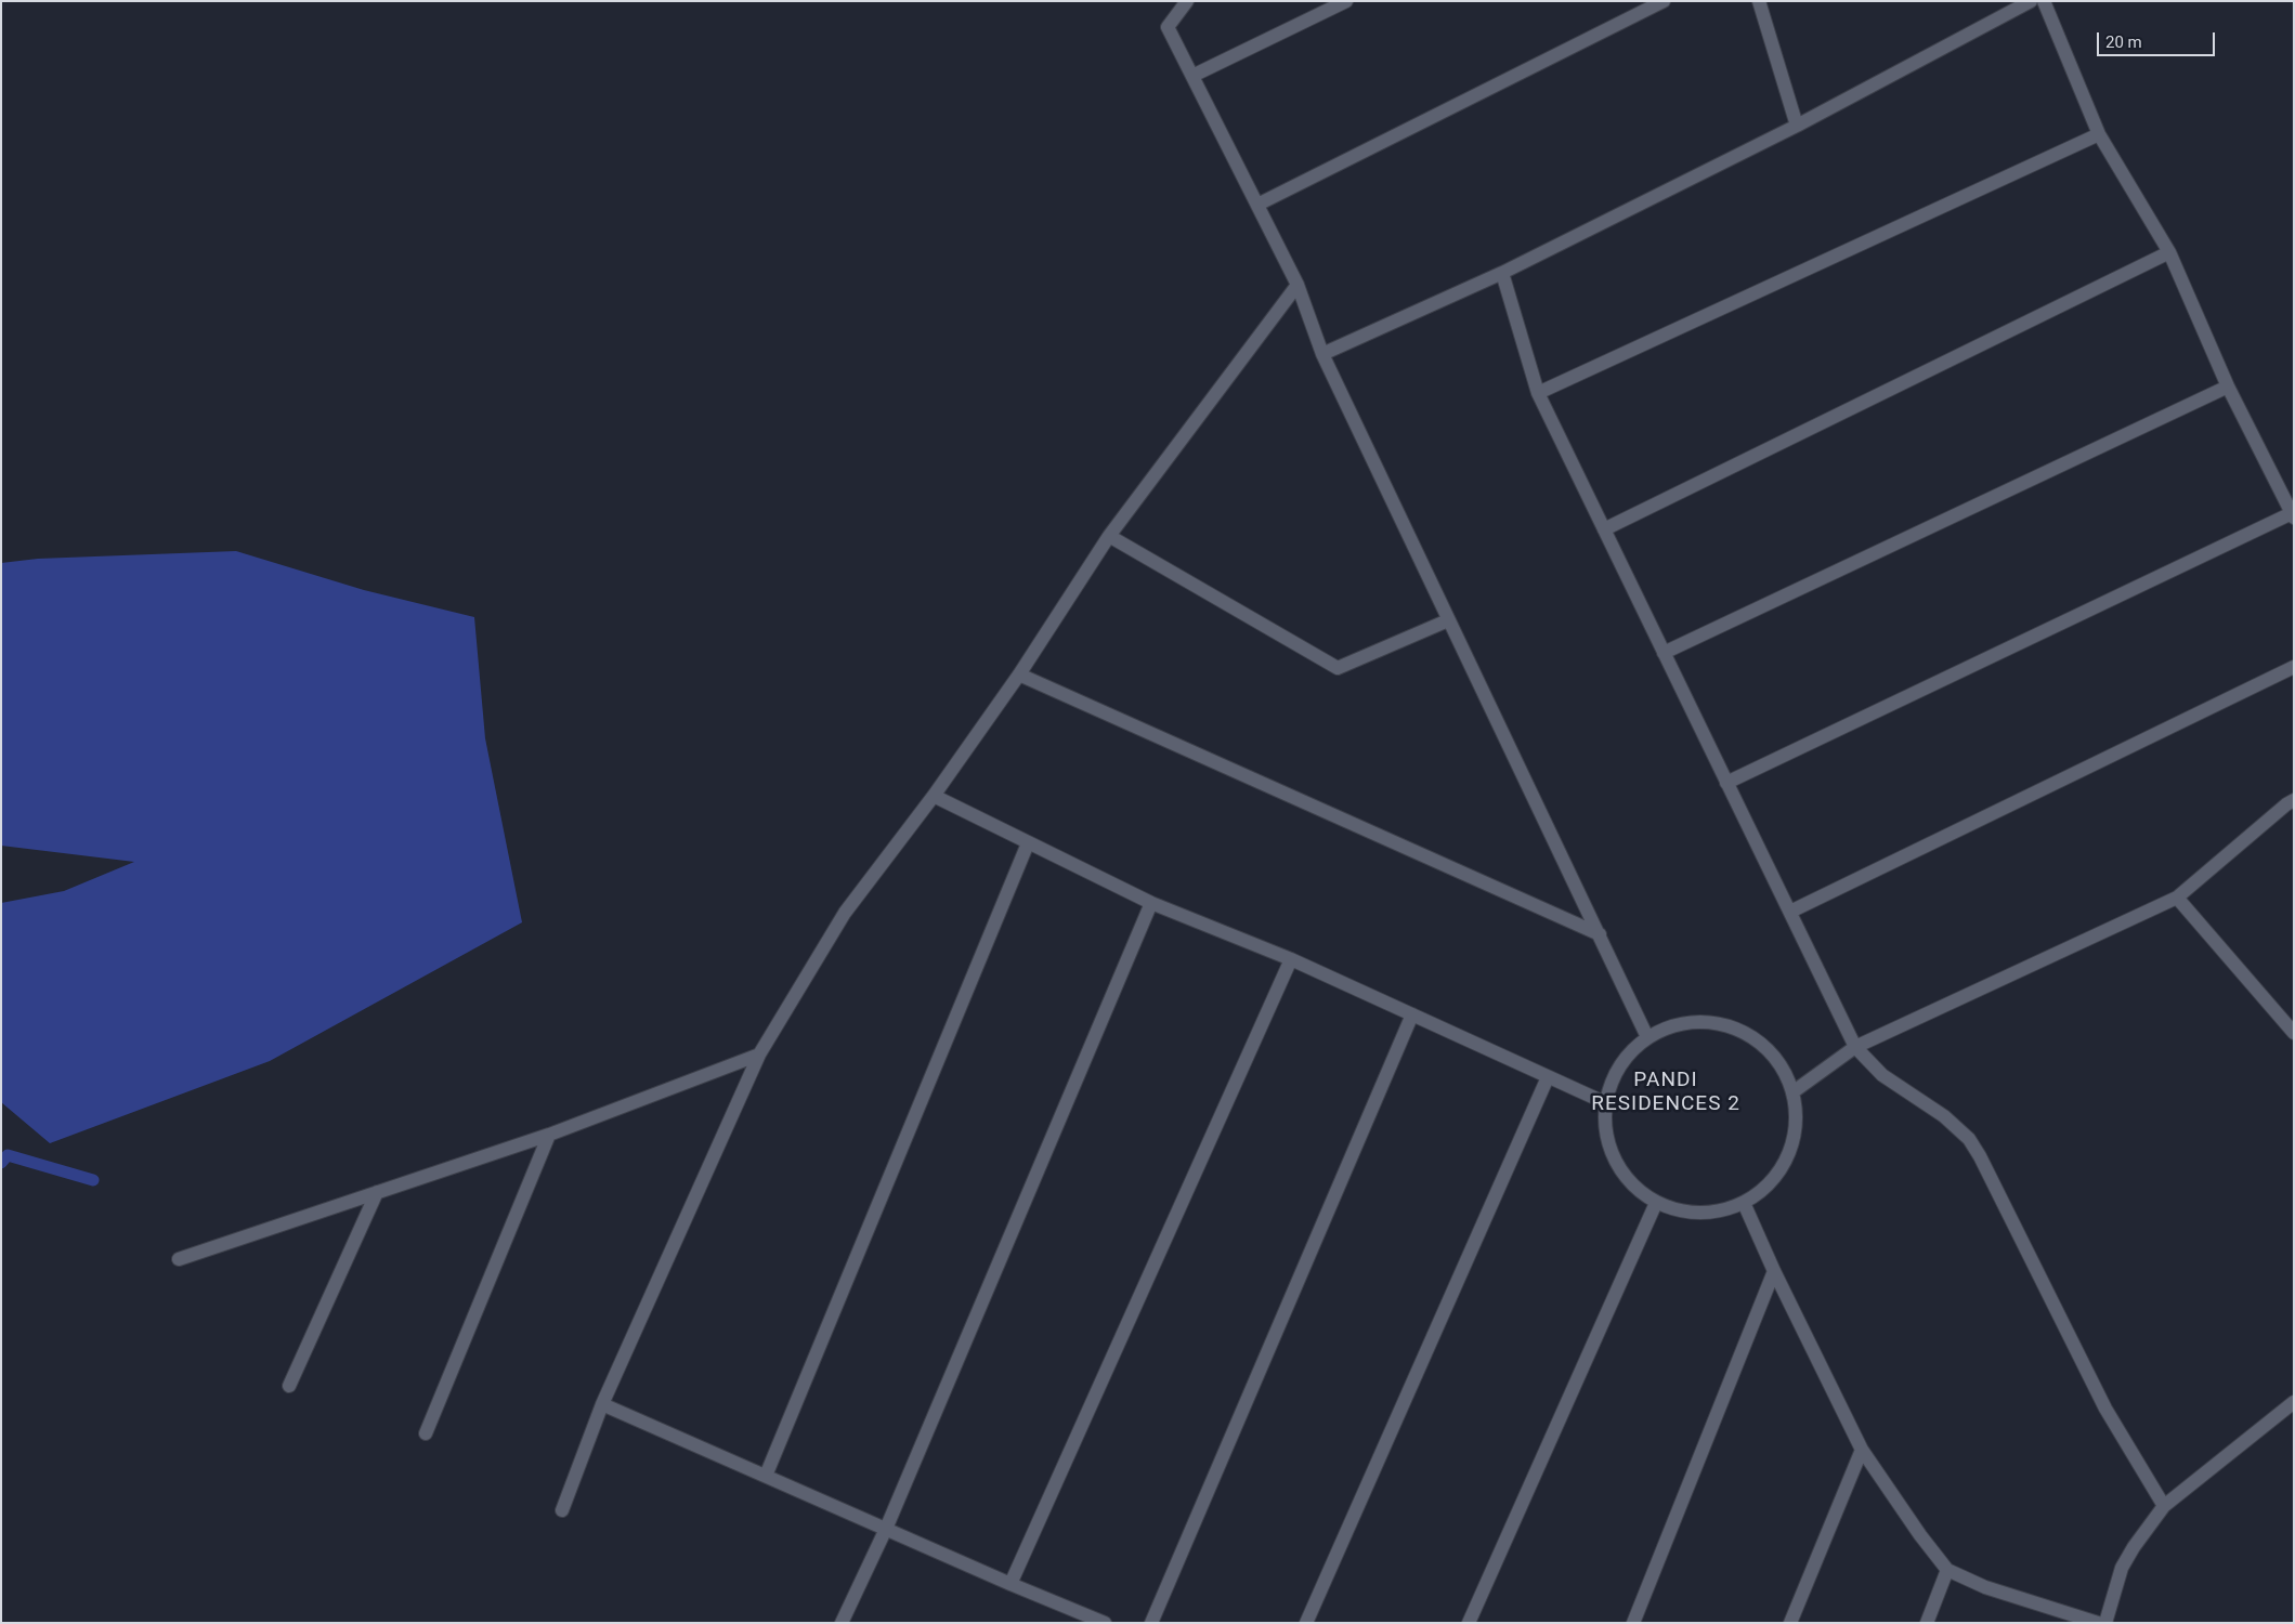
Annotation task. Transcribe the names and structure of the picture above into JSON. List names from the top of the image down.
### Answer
{
  "districts": ["PANDI RESIDENCES 2"],
  "scale_bar": "20 m"
}
